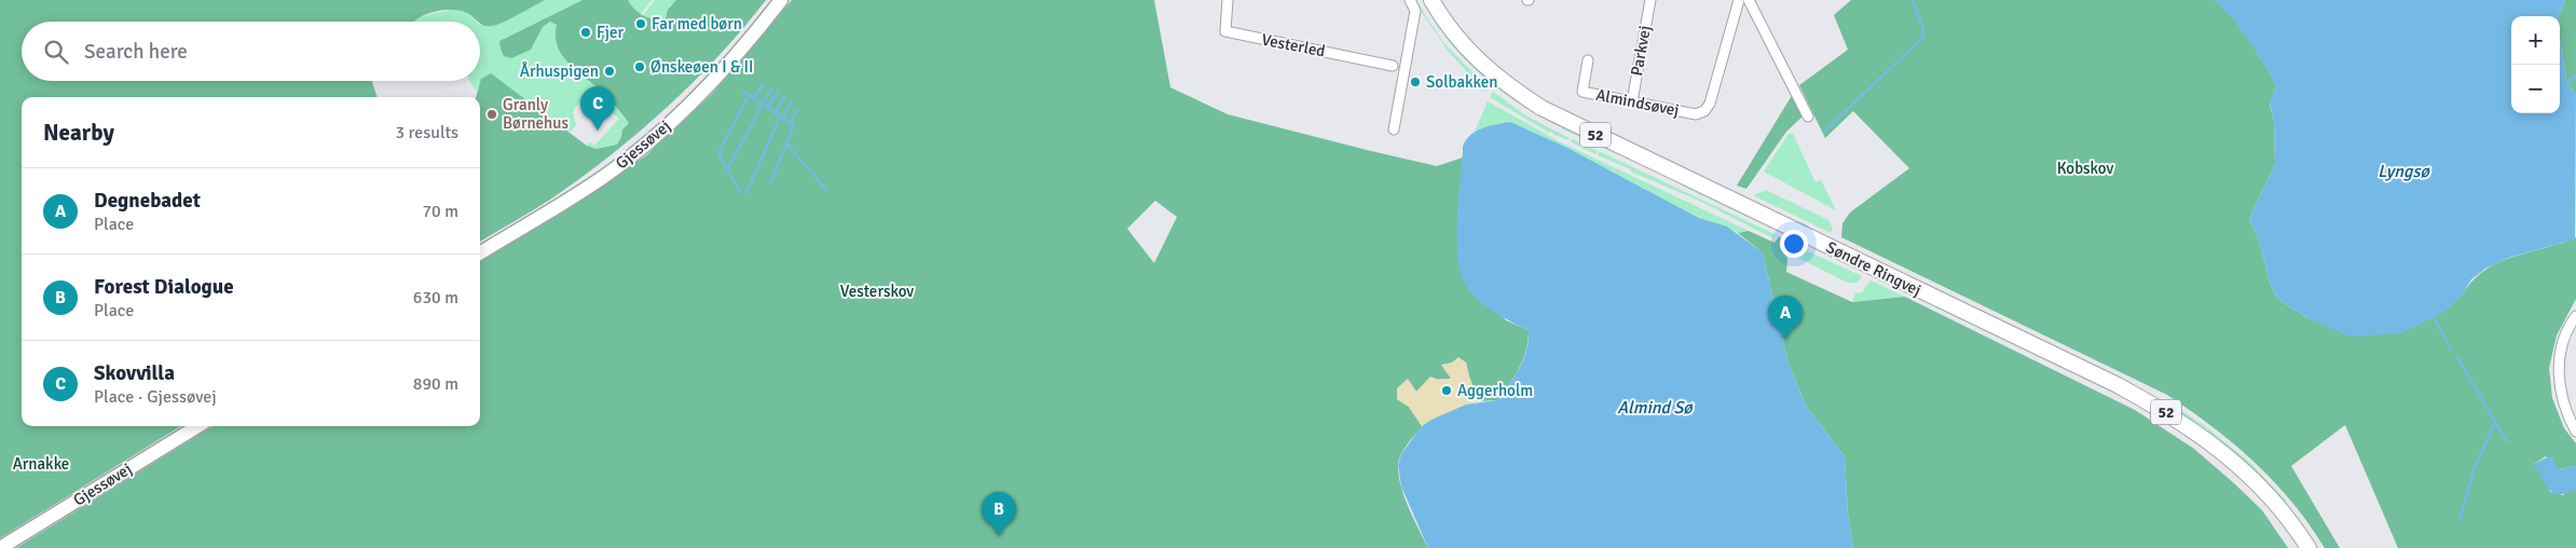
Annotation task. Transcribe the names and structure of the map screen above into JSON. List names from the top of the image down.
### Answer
{
  "streets": {
    "main road": ["52", "Søndre Ringvej"],
    "street": [
      "Vesterled",
      "Parkvej",
      "Almindsøvej",
      "Gjessøvej"
    ]
  },
  "crossings": [
    ["Parkvej", "Almindsøvej"]
  ],
  "water": ["Lyngsø", "Almind Sø"],
  "parks": ["Kobskov", "Vesterskov", "Arnakke"],
  "places": [
    "Far med børn",
    "Fjer",
    "Ønskeøen I & II",
    "Århuspigen",
    "Solbakken",
    "Granly Børnehus",
    "Aggerholm"
  ],
  "page": {
    "map_buttons": ["+", "−"],
    "search": "Search here",
    "pins": ["C", "A", "B"],
    "heading": ["Nearby", "3 results"],
    "list": [
      {
        "mark": "A",
        "name": "Degnebadet",
        "note": "Place",
        "value": "70 m"
      },
      {
        "mark": "B",
        "name": "Forest Dialogue",
        "note": "Place",
        "value": "630 m"
      },
      {
        "mark": "C",
        "name": "Skovvilla",
        "note": "Place · Gjessøvej",
        "value": "890 m"
      }
    ]
  }
}
